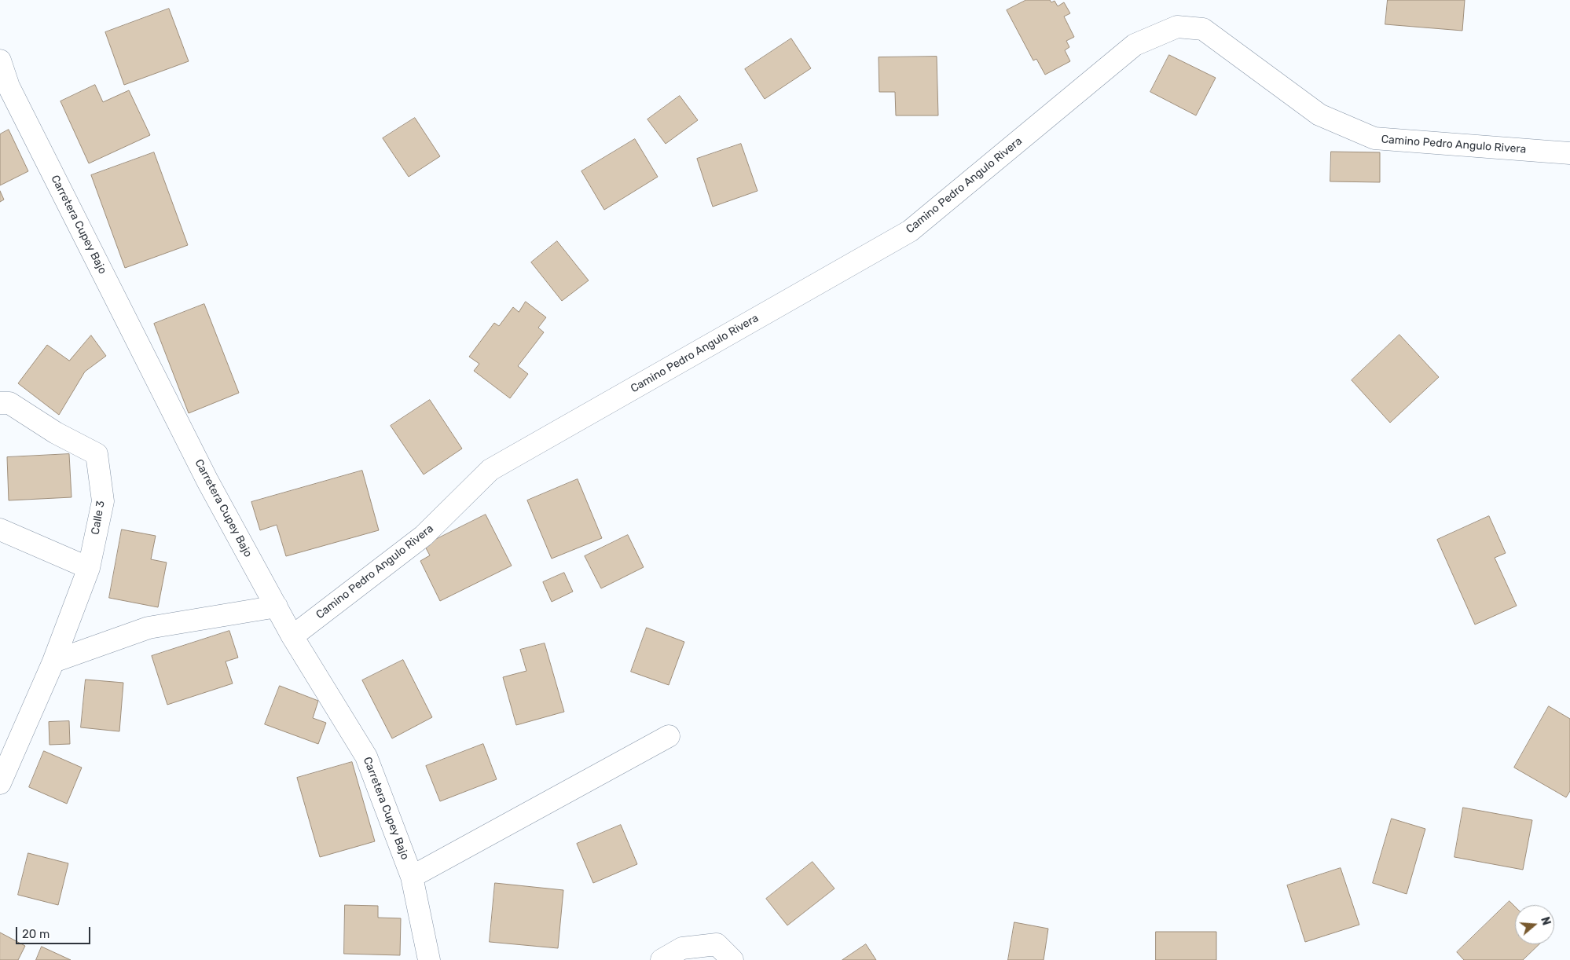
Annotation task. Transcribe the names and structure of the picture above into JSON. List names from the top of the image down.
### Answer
{
  "streets": {
    "street": ["Camino Pedro Angulo Rivera", "Carretera Cupey Bajo", "Calle 3"]
  },
  "crossings": [
    ["Camino Pedro Angulo Rivera", "Carretera Cupey Bajo"]
  ],
  "scale_bar": "20 m",
  "north": "right"
}
